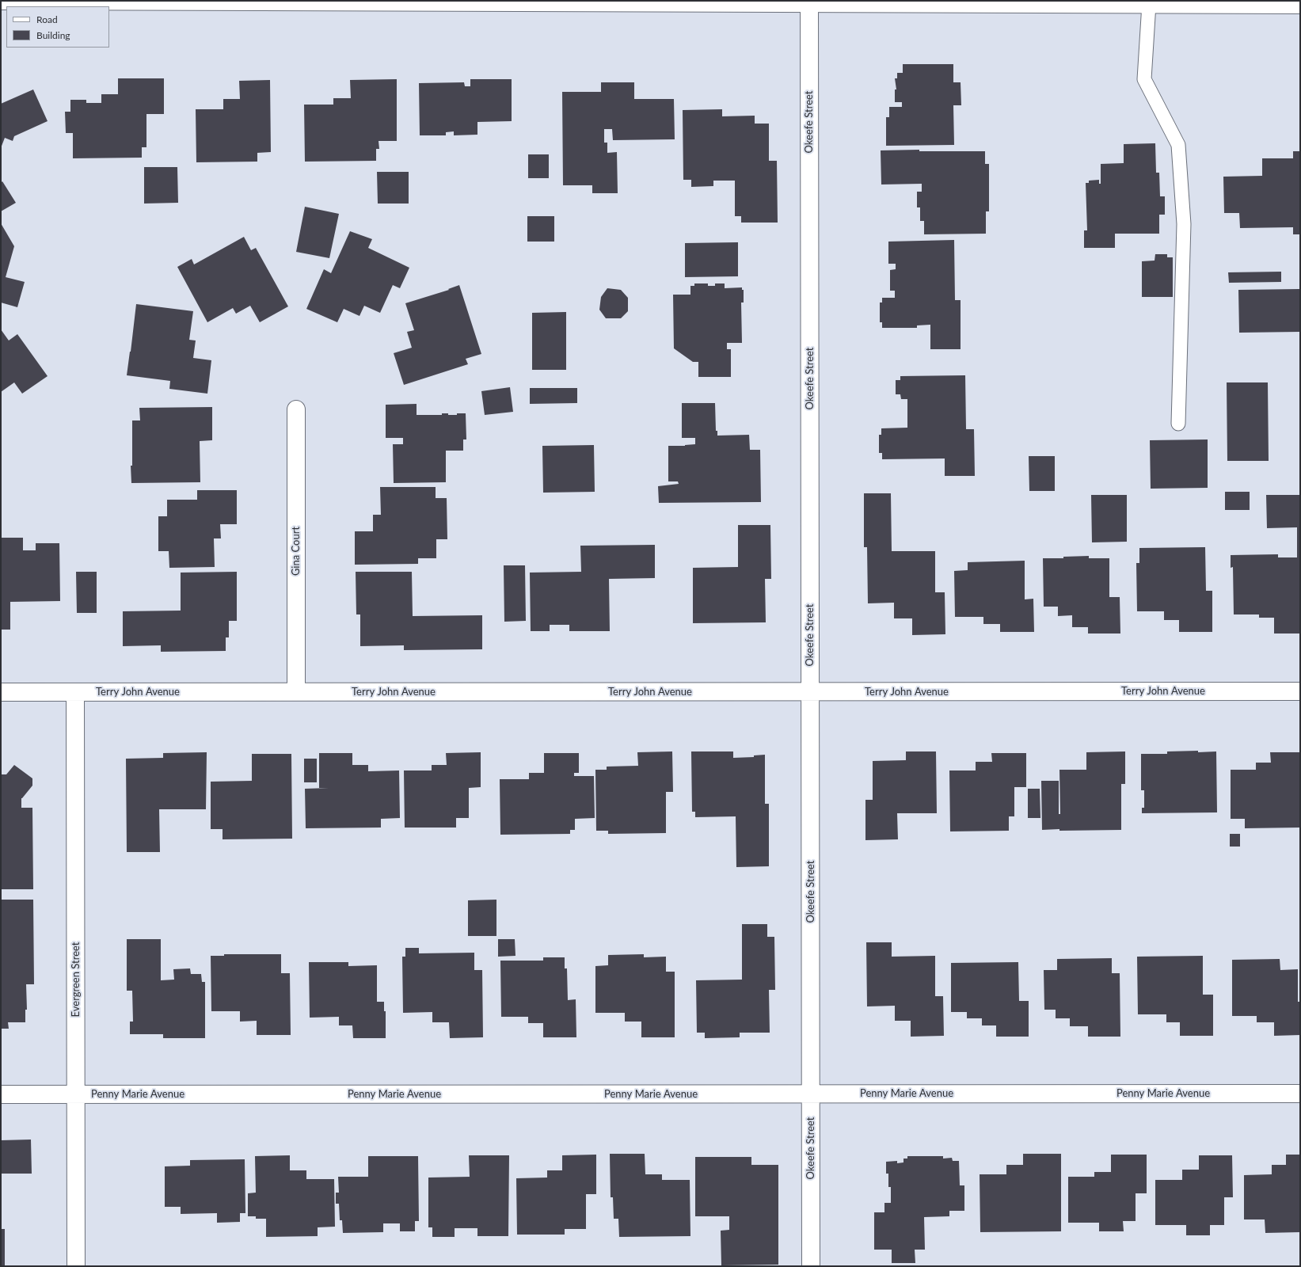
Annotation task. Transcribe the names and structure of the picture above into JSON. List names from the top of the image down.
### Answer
{
  "streets": {
    "street": [
      "Okeefe Street",
      "Gina Court",
      "Terry John Avenue",
      "Evergreen Street",
      "Penny Marie Avenue"
    ]
  },
  "crossings": [
    ["Okeefe Street", "Terry John Avenue"],
    ["Okeefe Street", "Penny Marie Avenue"],
    ["Gina Court", "Terry John Avenue"],
    ["Terry John Avenue", "Evergreen Street"],
    ["Evergreen Street", "Penny Marie Avenue"]
  ],
  "legend": ["Road", "Building"]
}
